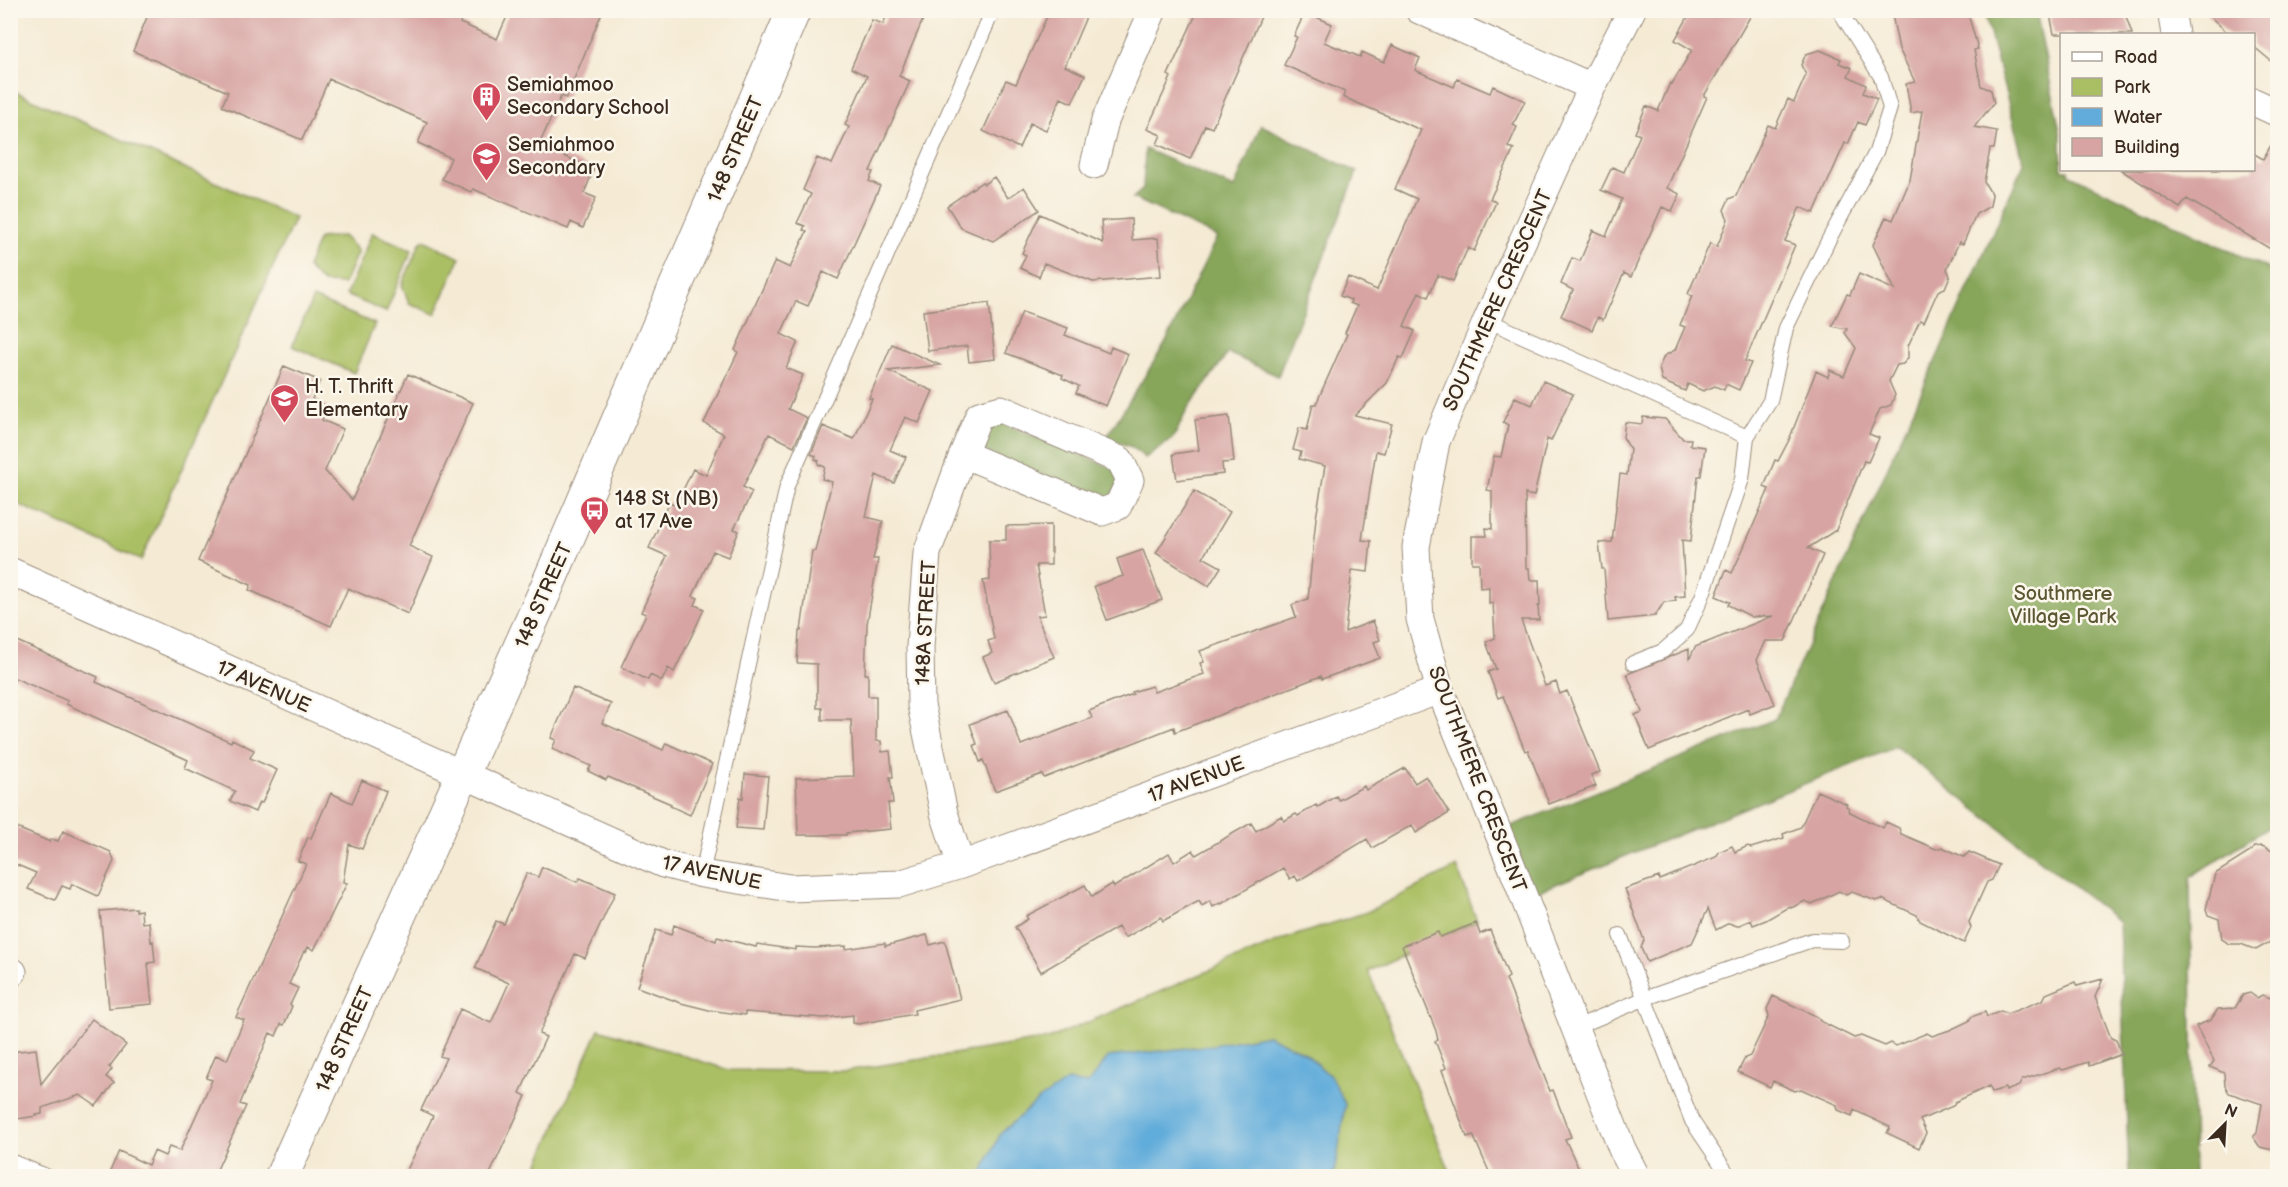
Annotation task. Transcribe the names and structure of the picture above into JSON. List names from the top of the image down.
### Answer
{
  "streets": {
    "main road": ["148 STREET"],
    "street": ["SOUTHMERE CRESCENT", "148A STREET", "17 AVENUE"]
  },
  "crossings": [
    ["148 STREET", "17 AVENUE"],
    ["SOUTHMERE CRESCENT", "17 AVENUE"],
    ["148A STREET", "17 AVENUE"]
  ],
  "parks": ["Southmere Village Park"],
  "places": {
    "building": ["Semiahmoo Secondary School"],
    "school or university": ["Semiahmoo Secondary", "H. T. Thrift Elementary"],
    "bus stop": ["148 St (NB) at 17 Ave"]
  },
  "legend": [
    "Road",
    "Park",
    "Water",
    "Building"
  ],
  "north": "top right"
}
